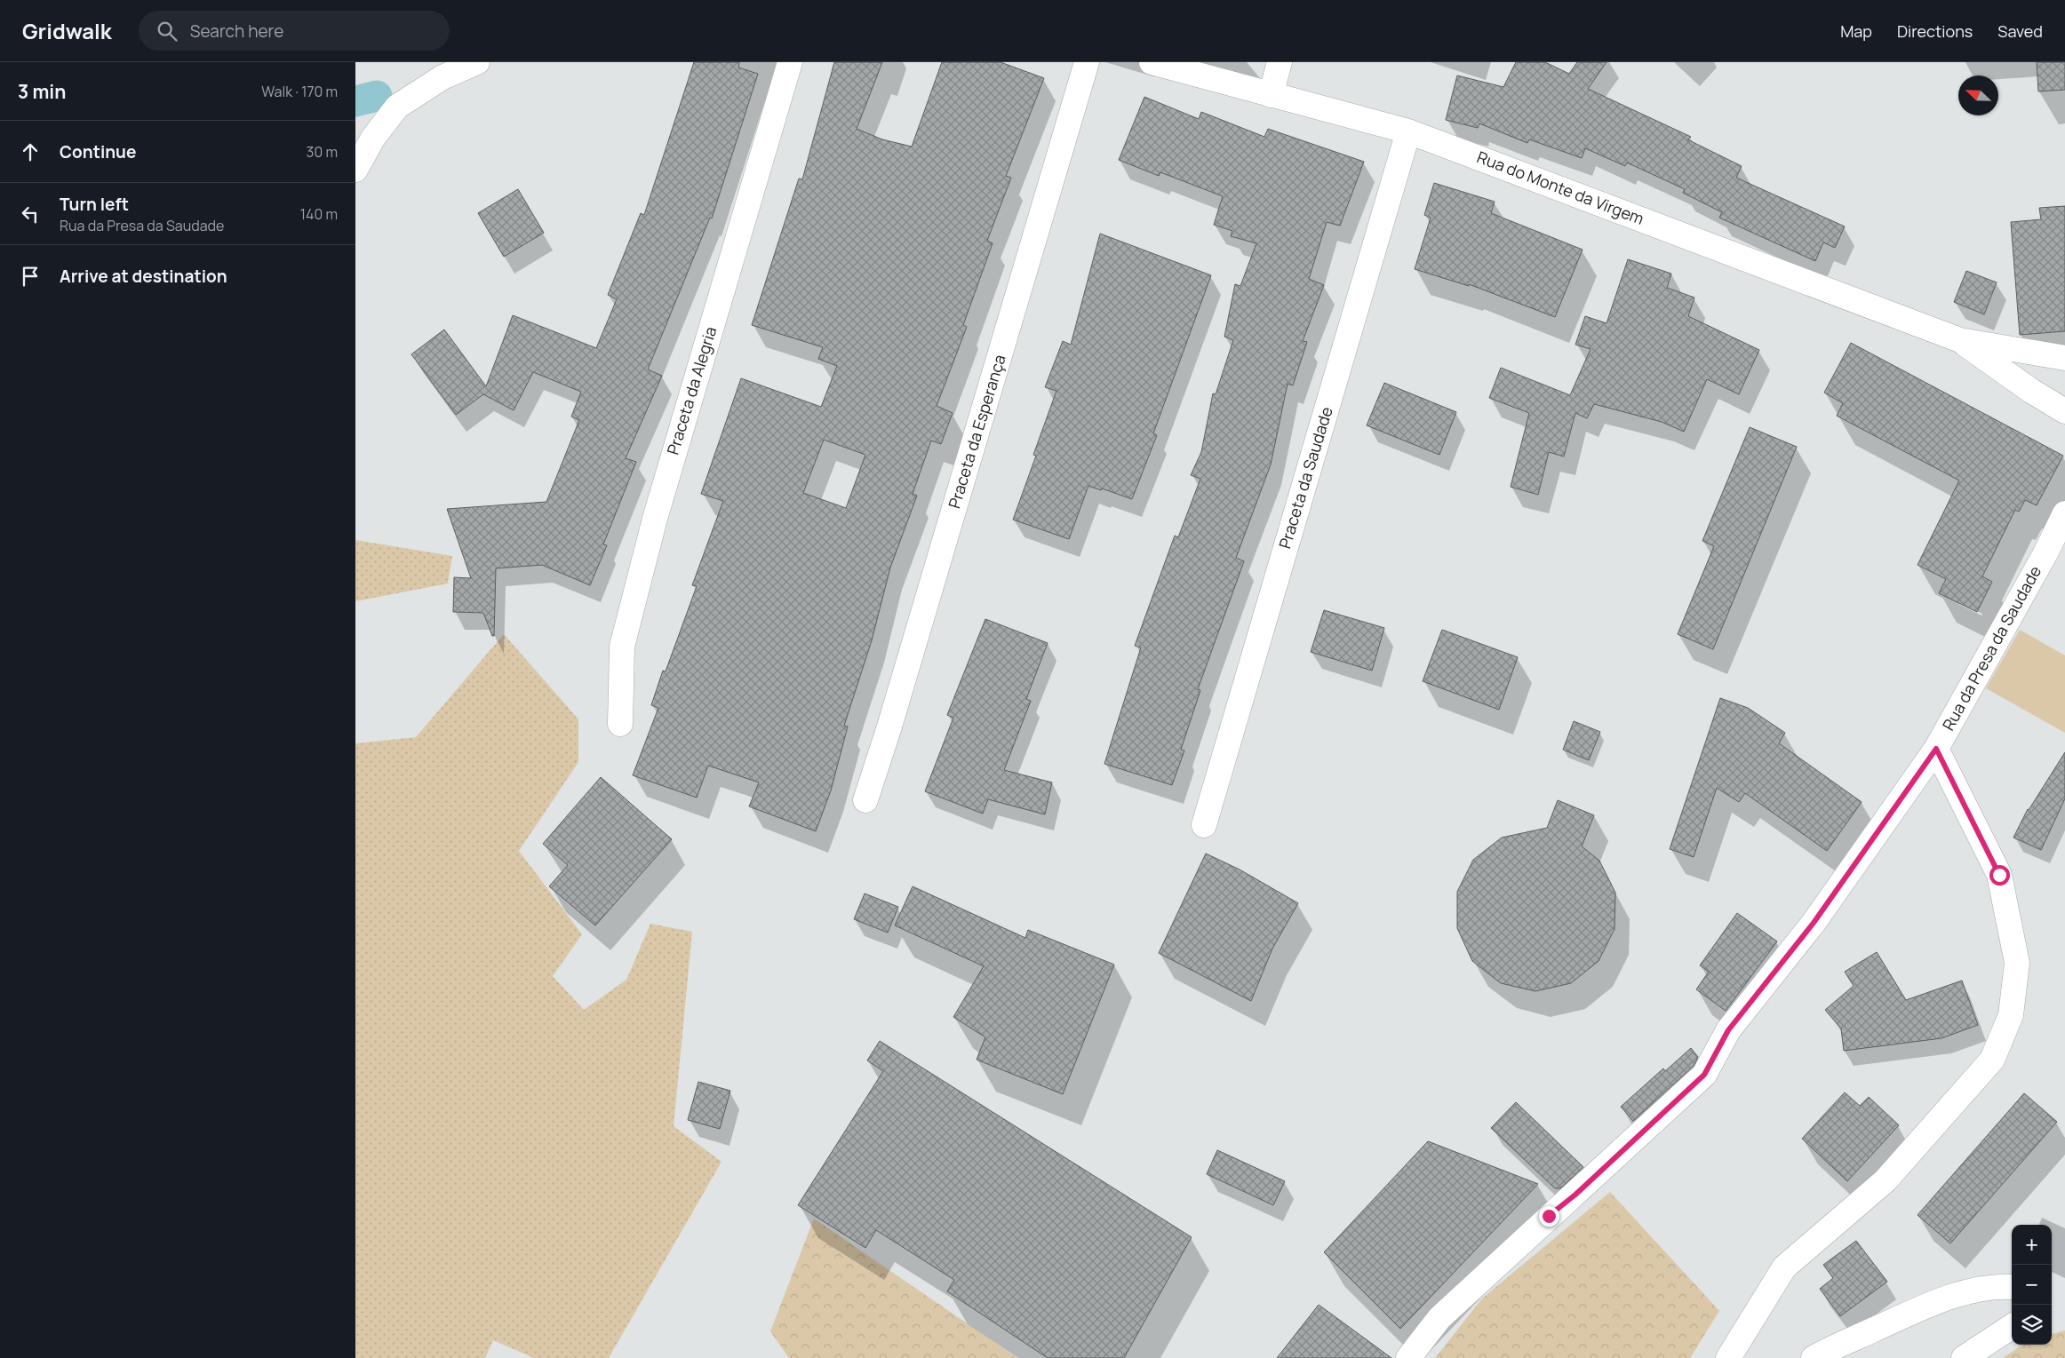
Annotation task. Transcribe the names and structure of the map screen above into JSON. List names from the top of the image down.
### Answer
{
  "streets": {
    "street": [
      "Rua do Monte da Virgem",
      "Praceta da Alegria",
      "Praceta da Esperança",
      "Praceta da Saudade",
      "Rua da Presa da Saudade"
    ]
  },
  "crossings": [
    ["Rua do Monte da Virgem", "Praceta da Saudade"]
  ],
  "north": "top left",
  "page": {
    "header": "Gridwalk",
    "search": "Search here",
    "nav": ["Map", "Directions", "Saved"],
    "heading": ["3 min", "Walk · 170 m"],
    "list": [
      ["Continue", "30 m"],
      ["Turn left", "Rua da Presa da Saudade", "140 m"],
      "Arrive at destination"
    ],
    "map_buttons": ["+", "−"]
  }
}
